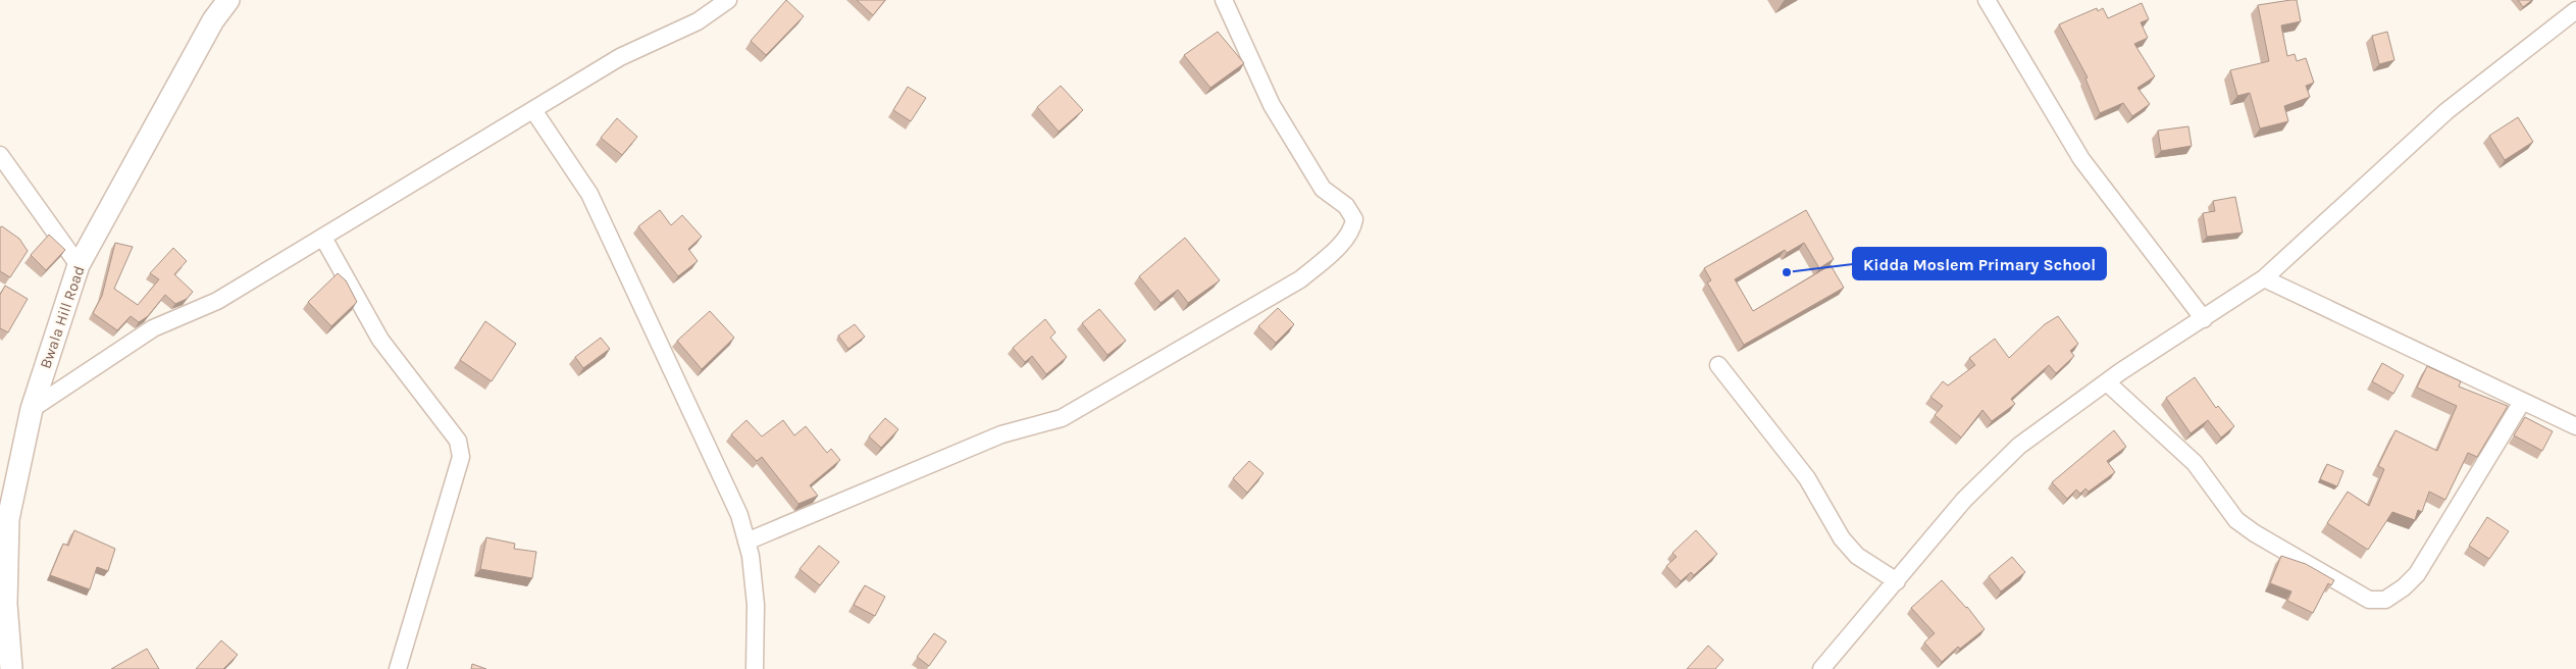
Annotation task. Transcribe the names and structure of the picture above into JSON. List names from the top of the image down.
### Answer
{
  "streets": {
    "street": ["Bwala Hill Road"]
  },
  "places": ["Kidda Moslem Primary School"]
}
